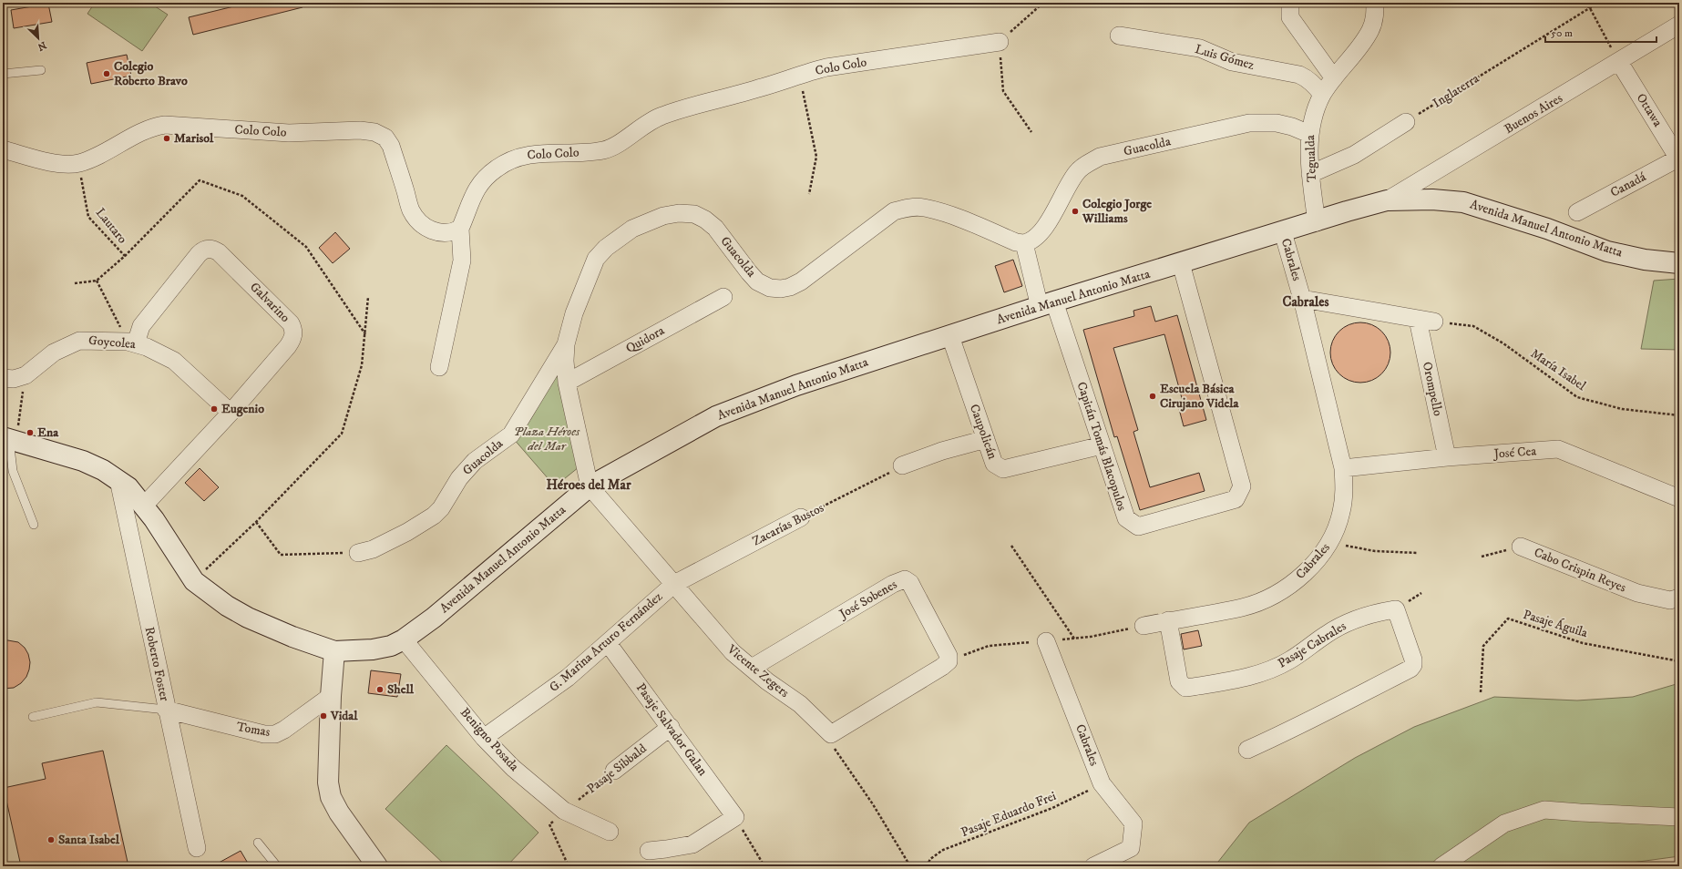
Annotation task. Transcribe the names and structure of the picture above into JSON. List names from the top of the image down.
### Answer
{
  "streets": {
    "main road": ["Avenida Manuel Antonio Matta"],
    "street": [
      "Luis Gómez",
      "Colo Colo",
      "Ottawa",
      "Buenos Aires",
      "Guacolda",
      "Tegualda",
      "Canadá",
      "Cabrales",
      "Galvarino",
      "Quidora",
      "Goycolea",
      "Orompello",
      "Caupolicán",
      "Capitán Tomás Blacopulos",
      "José Cea",
      "Zacarías Bustos",
      "Cabo Crispin Reyes",
      "José Sobenes",
      "G. Marina Arturo Fernández",
      "Pasaje Cabrales",
      "Roberto Foster",
      "Vicente Zegers",
      "Tomas",
      "Pasaje Salvador Galan",
      "Benigno Posada",
      "Pasaje Sibbald"
    ],
    "path": [
      "Inglaterra",
      "Lautaro",
      "María Isabel",
      "Pasaje Águila",
      "Pasaje Eduardo Frei"
    ]
  },
  "crossings": [
    ["Luis Gómez", "Tegualda"],
    ["Colo Colo", "Lautaro"],
    ["Ottawa", "Buenos Aires"],
    ["Ottawa", "Canadá"],
    ["Buenos Aires", "Avenida Manuel Antonio Matta"],
    ["Guacolda", "Tegualda"],
    ["Guacolda", "Avenida Manuel Antonio Matta"],
    ["Guacolda", "Quidora"],
    ["Guacolda", "Vicente Zegers"],
    ["Tegualda", "Avenida Manuel Antonio Matta"],
    ["Avenida Manuel Antonio Matta", "Cabrales"],
    ["Avenida Manuel Antonio Matta", "Galvarino"],
    ["Avenida Manuel Antonio Matta", "Caupolicán"],
    ["Avenida Manuel Antonio Matta", "Capitán Tomás Blacopulos"],
    ["Avenida Manuel Antonio Matta", "Roberto Foster"],
    ["Avenida Manuel Antonio Matta", "Vicente Zegers"],
    ["Avenida Manuel Antonio Matta", "Benigno Posada"],
    ["Cabrales", "José Cea"],
    ["Cabrales", "Pasaje Cabrales"],
    ["Cabrales", "Pasaje Eduardo Frei"],
    ["Galvarino", "Goycolea"],
    ["María Isabel", "Orompello"],
    ["Orompello", "José Cea"],
    ["Caupolicán", "Capitán Tomás Blacopulos"],
    ["Zacarías Bustos", "G. Marina Arturo Fernández"],
    ["Zacarías Bustos", "Vicente Zegers"],
    ["José Sobenes", "Vicente Zegers"],
    ["G. Marina Arturo Fernández", "Vicente Zegers"],
    ["G. Marina Arturo Fernández", "Pasaje Salvador Galan"],
    ["G. Marina Arturo Fernández", "Benigno Posada"],
    ["Roberto Foster", "Tomas"],
    ["Pasaje Salvador Galan", "Pasaje Sibbald"],
    ["Benigno Posada", "Pasaje Sibbald"]
  ],
  "districts": ["Cabrales", "Héroes del Mar"],
  "parks": ["Plaza Héroes del Mar"],
  "places": [
    "Colegio Roberto Bravo",
    "Marisol",
    "Colegio Jorge Williams",
    "Escuela Básica Cirujano Videla",
    "Eugenio",
    "Ena",
    "Shell",
    "Vidal",
    "Santa Isabel"
  ],
  "scale_bar": "50 m",
  "north": "bottom right"
}
